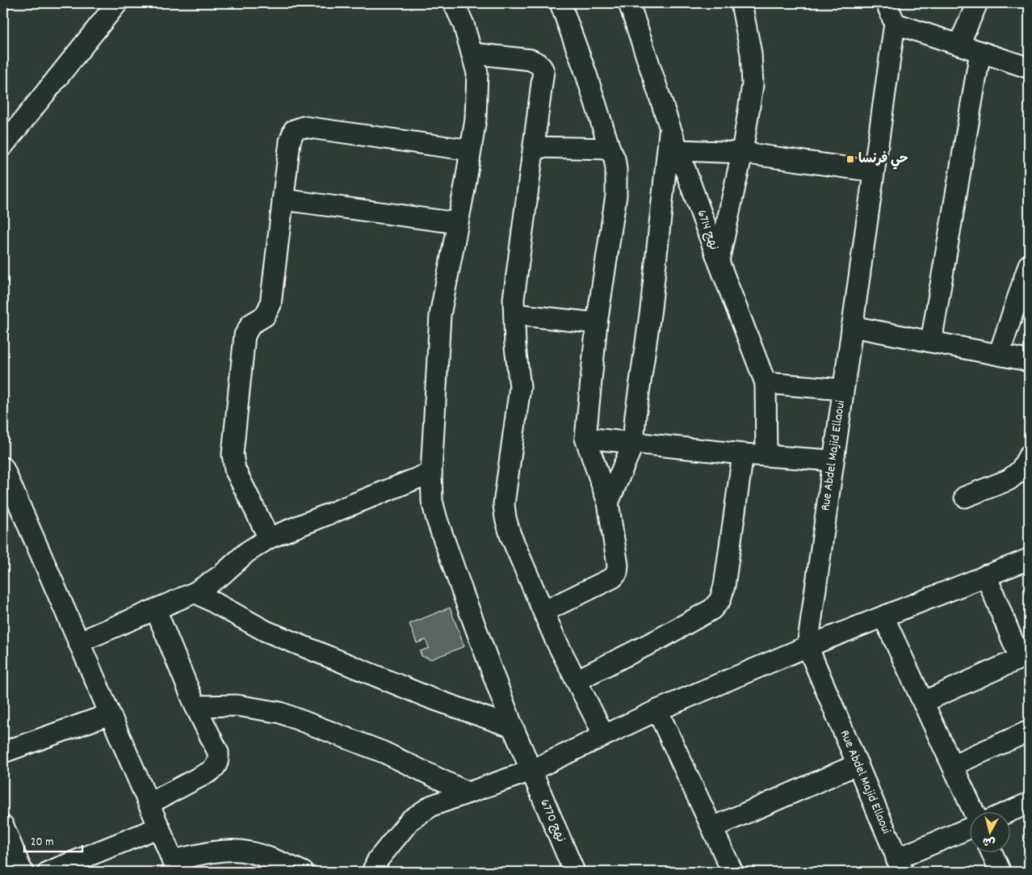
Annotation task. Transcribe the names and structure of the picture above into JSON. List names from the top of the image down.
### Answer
{
  "streets": {
    "street": ["نهج 6714", "Rue Abdel Majid Ellaoui", "نهج 6770"]
  },
  "places": {
    "transit": ["حي فرنسا"]
  },
  "scale_bar": "20 m",
  "north": "bottom"
}
